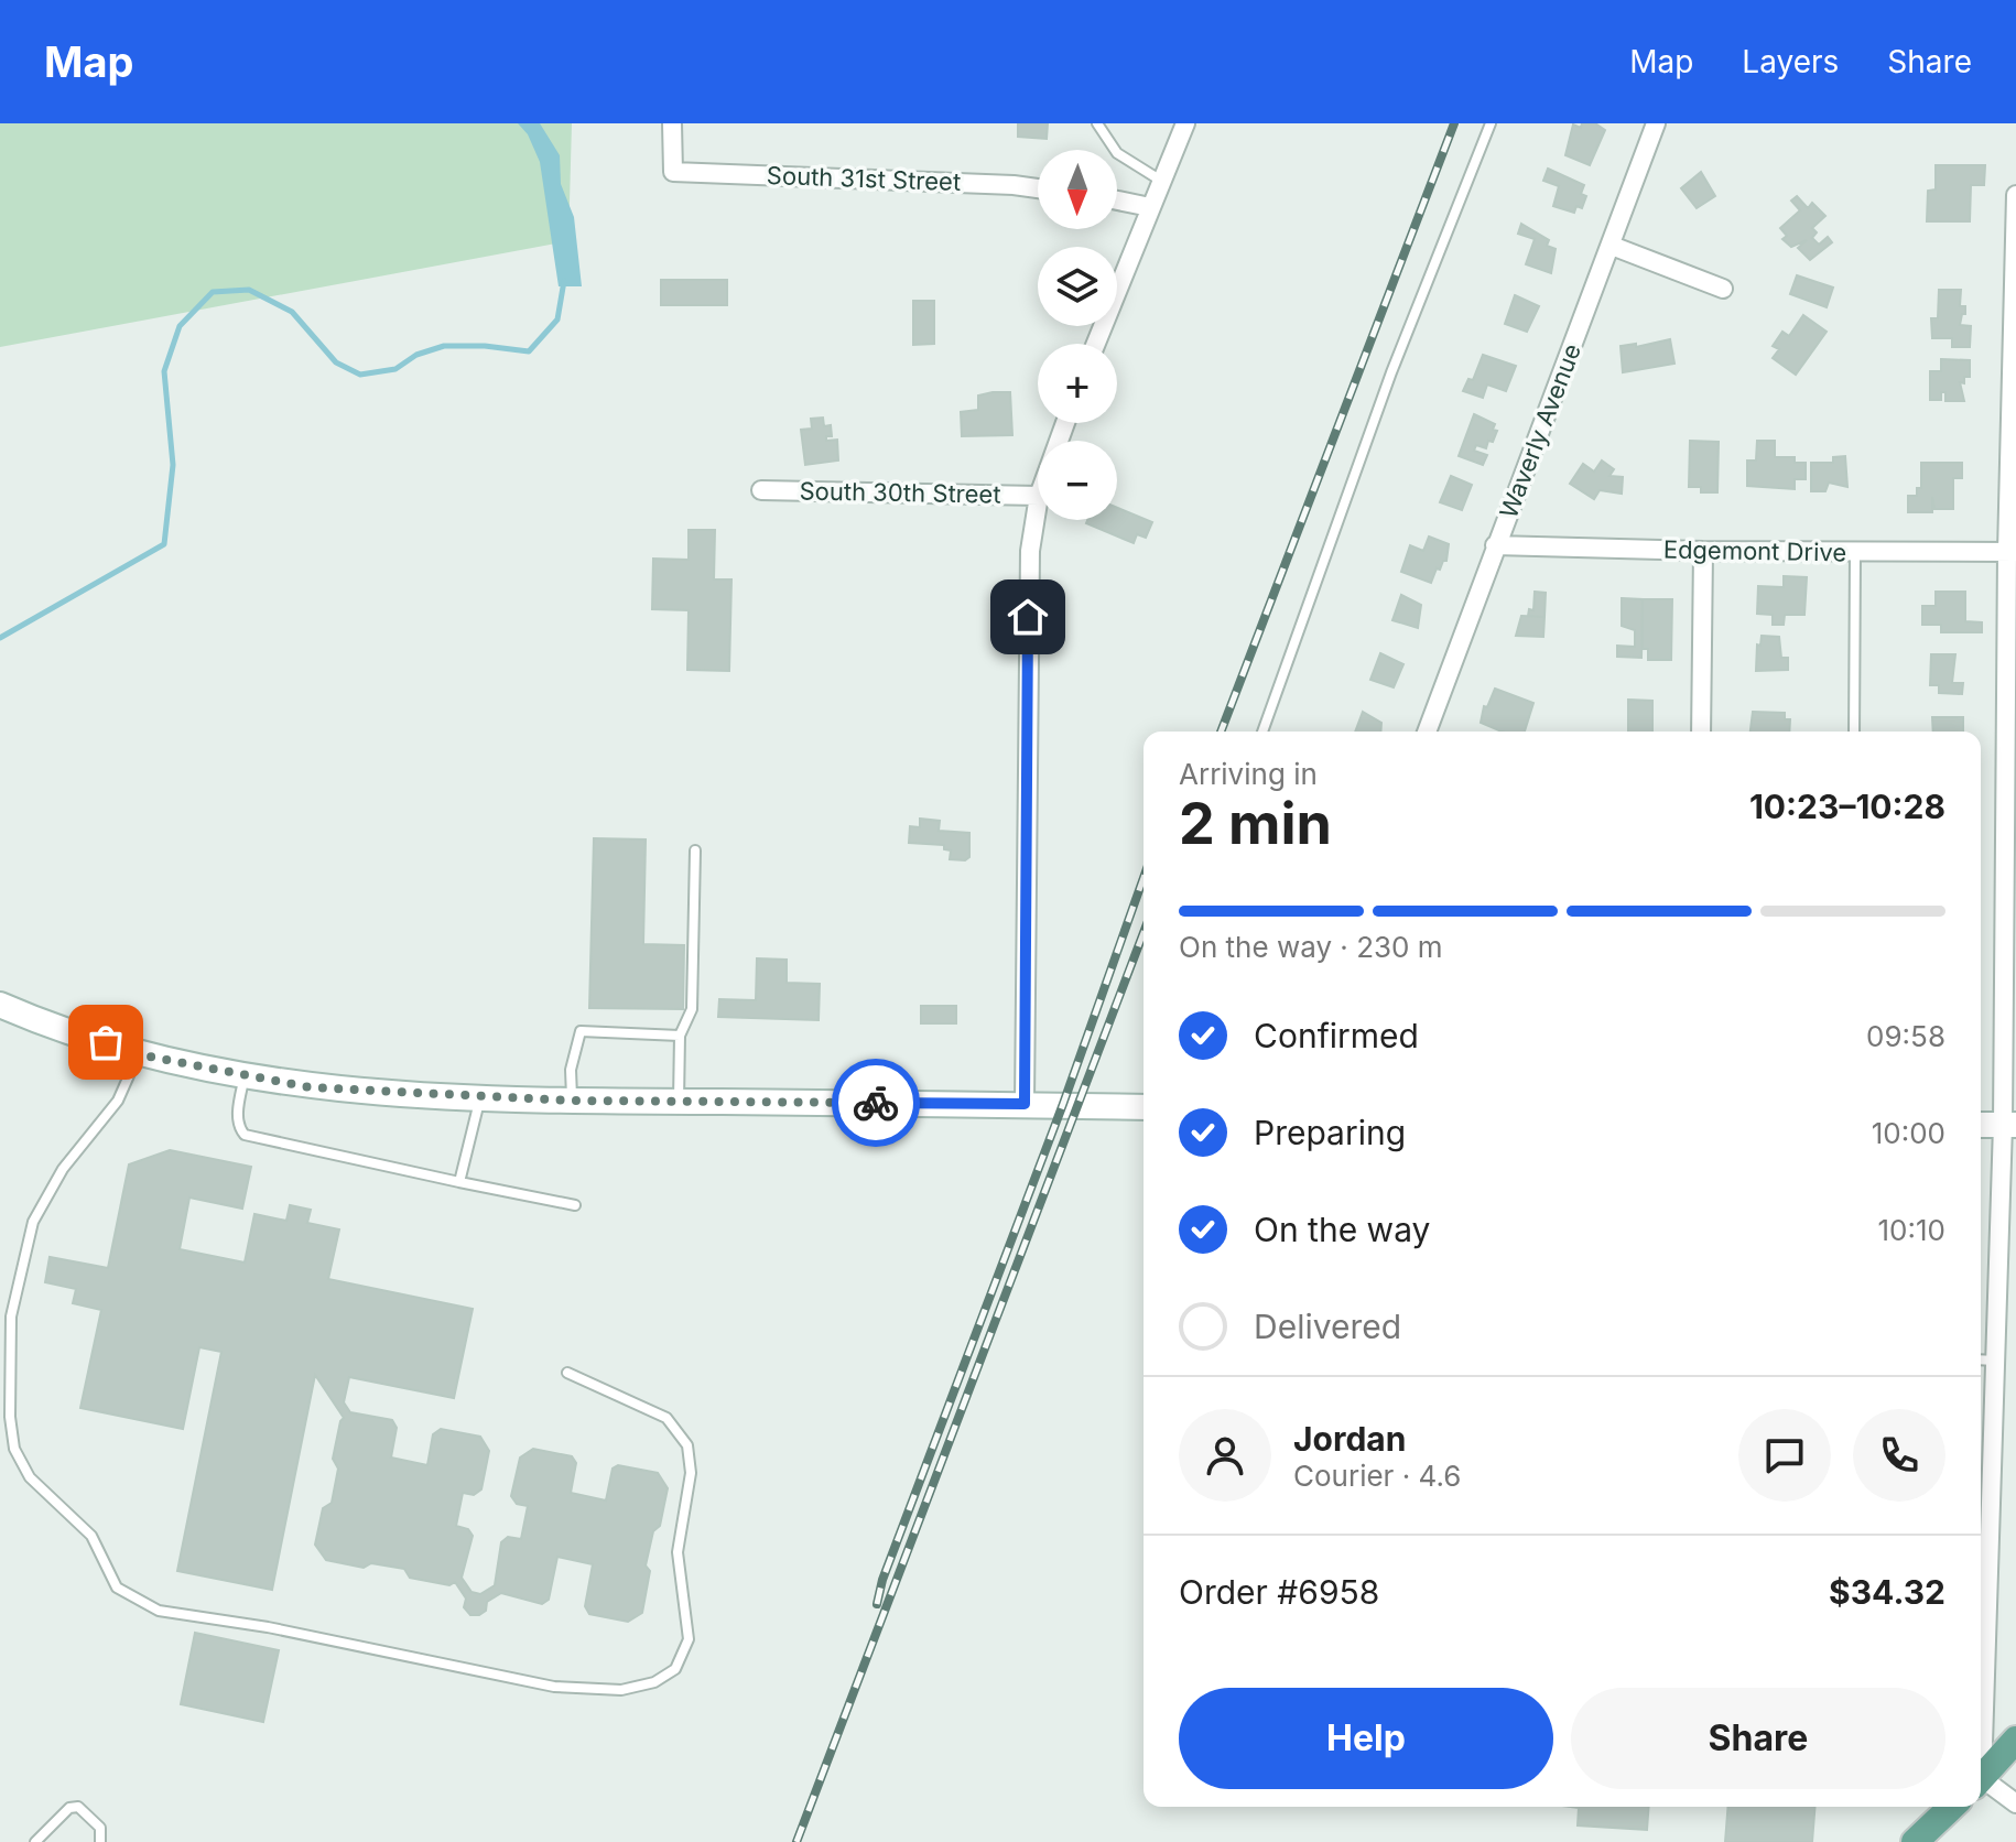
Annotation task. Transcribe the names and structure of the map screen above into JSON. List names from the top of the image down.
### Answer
{
  "streets": {
    "street": [
      "South 31st Street",
      "Waverly Avenue",
      "South 30th Street",
      "Edgemont Drive"
    ]
  },
  "crossings": [
    ["Waverly Avenue", "Edgemont Drive"]
  ],
  "north": "bottom",
  "page": {
    "header": "Map",
    "nav": ["Map", "Layers", "Share"],
    "map_buttons": ["+", "−"],
    "heading": ["2 min", "Arriving in", "10:23–10:28"],
    "panel": [
      "Jordan",
      "Courier · 4.6",
      "Order #6958",
      "$34.32"
    ],
    "bar": "On the way · 230 m",
    "list": [
      ["Confirmed", "09:58"],
      ["Preparing", "10:00"],
      ["On the way", "10:10"],
      "Delivered"
    ],
    "buttons": ["Help", "Share"]
  }
}
